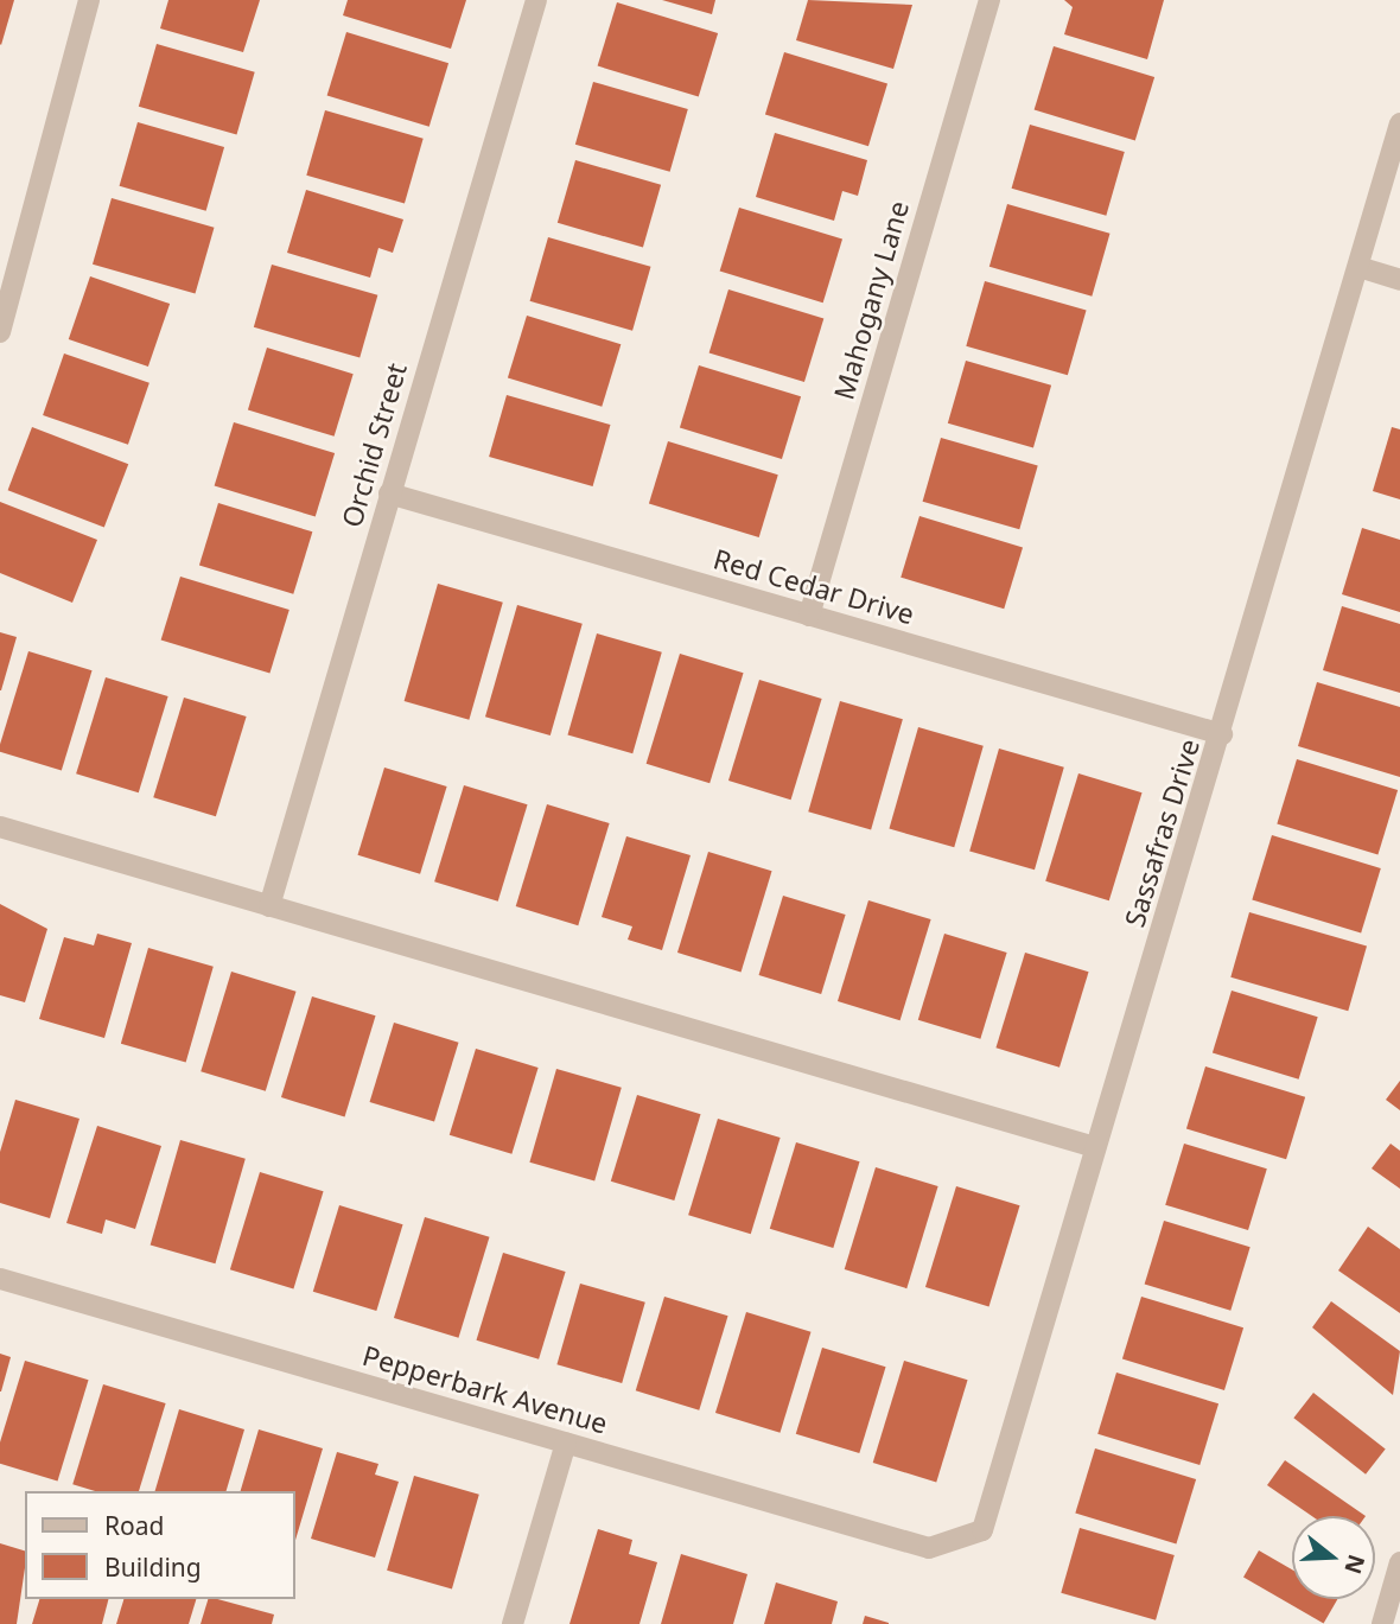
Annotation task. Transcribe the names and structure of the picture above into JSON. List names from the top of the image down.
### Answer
{
  "streets": {
    "street": [
      "Mahogany Lane",
      "Orchid Street",
      "Red Cedar Drive",
      "Sassafras Drive",
      "Pepperbark Avenue"
    ]
  },
  "crossings": [
    ["Mahogany Lane", "Red Cedar Drive"],
    ["Orchid Street", "Red Cedar Drive"],
    ["Red Cedar Drive", "Sassafras Drive"],
    ["Sassafras Drive", "Pepperbark Avenue"]
  ],
  "legend": ["Road", "Building"],
  "north": "right"
}
